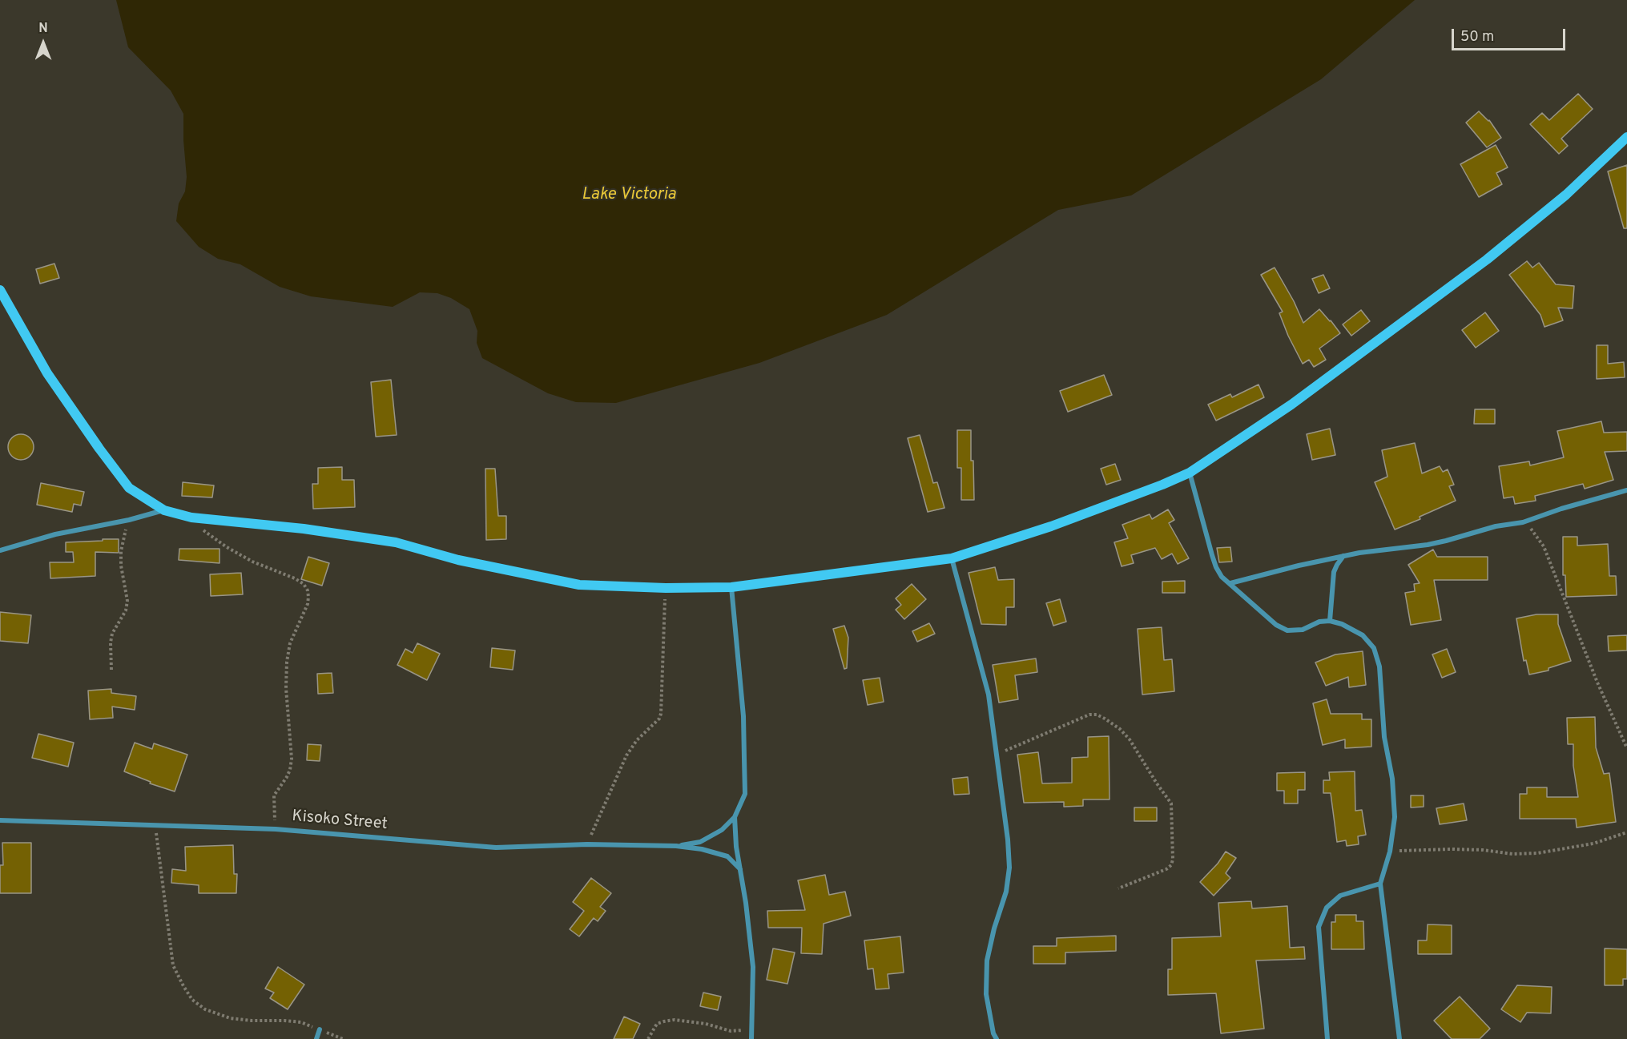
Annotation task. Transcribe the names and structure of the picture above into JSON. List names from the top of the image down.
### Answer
{
  "streets": {
    "street": ["Kisoko Street"]
  },
  "water": ["Lake Victoria"],
  "scale_bar": "50 m",
  "north": "top"
}
